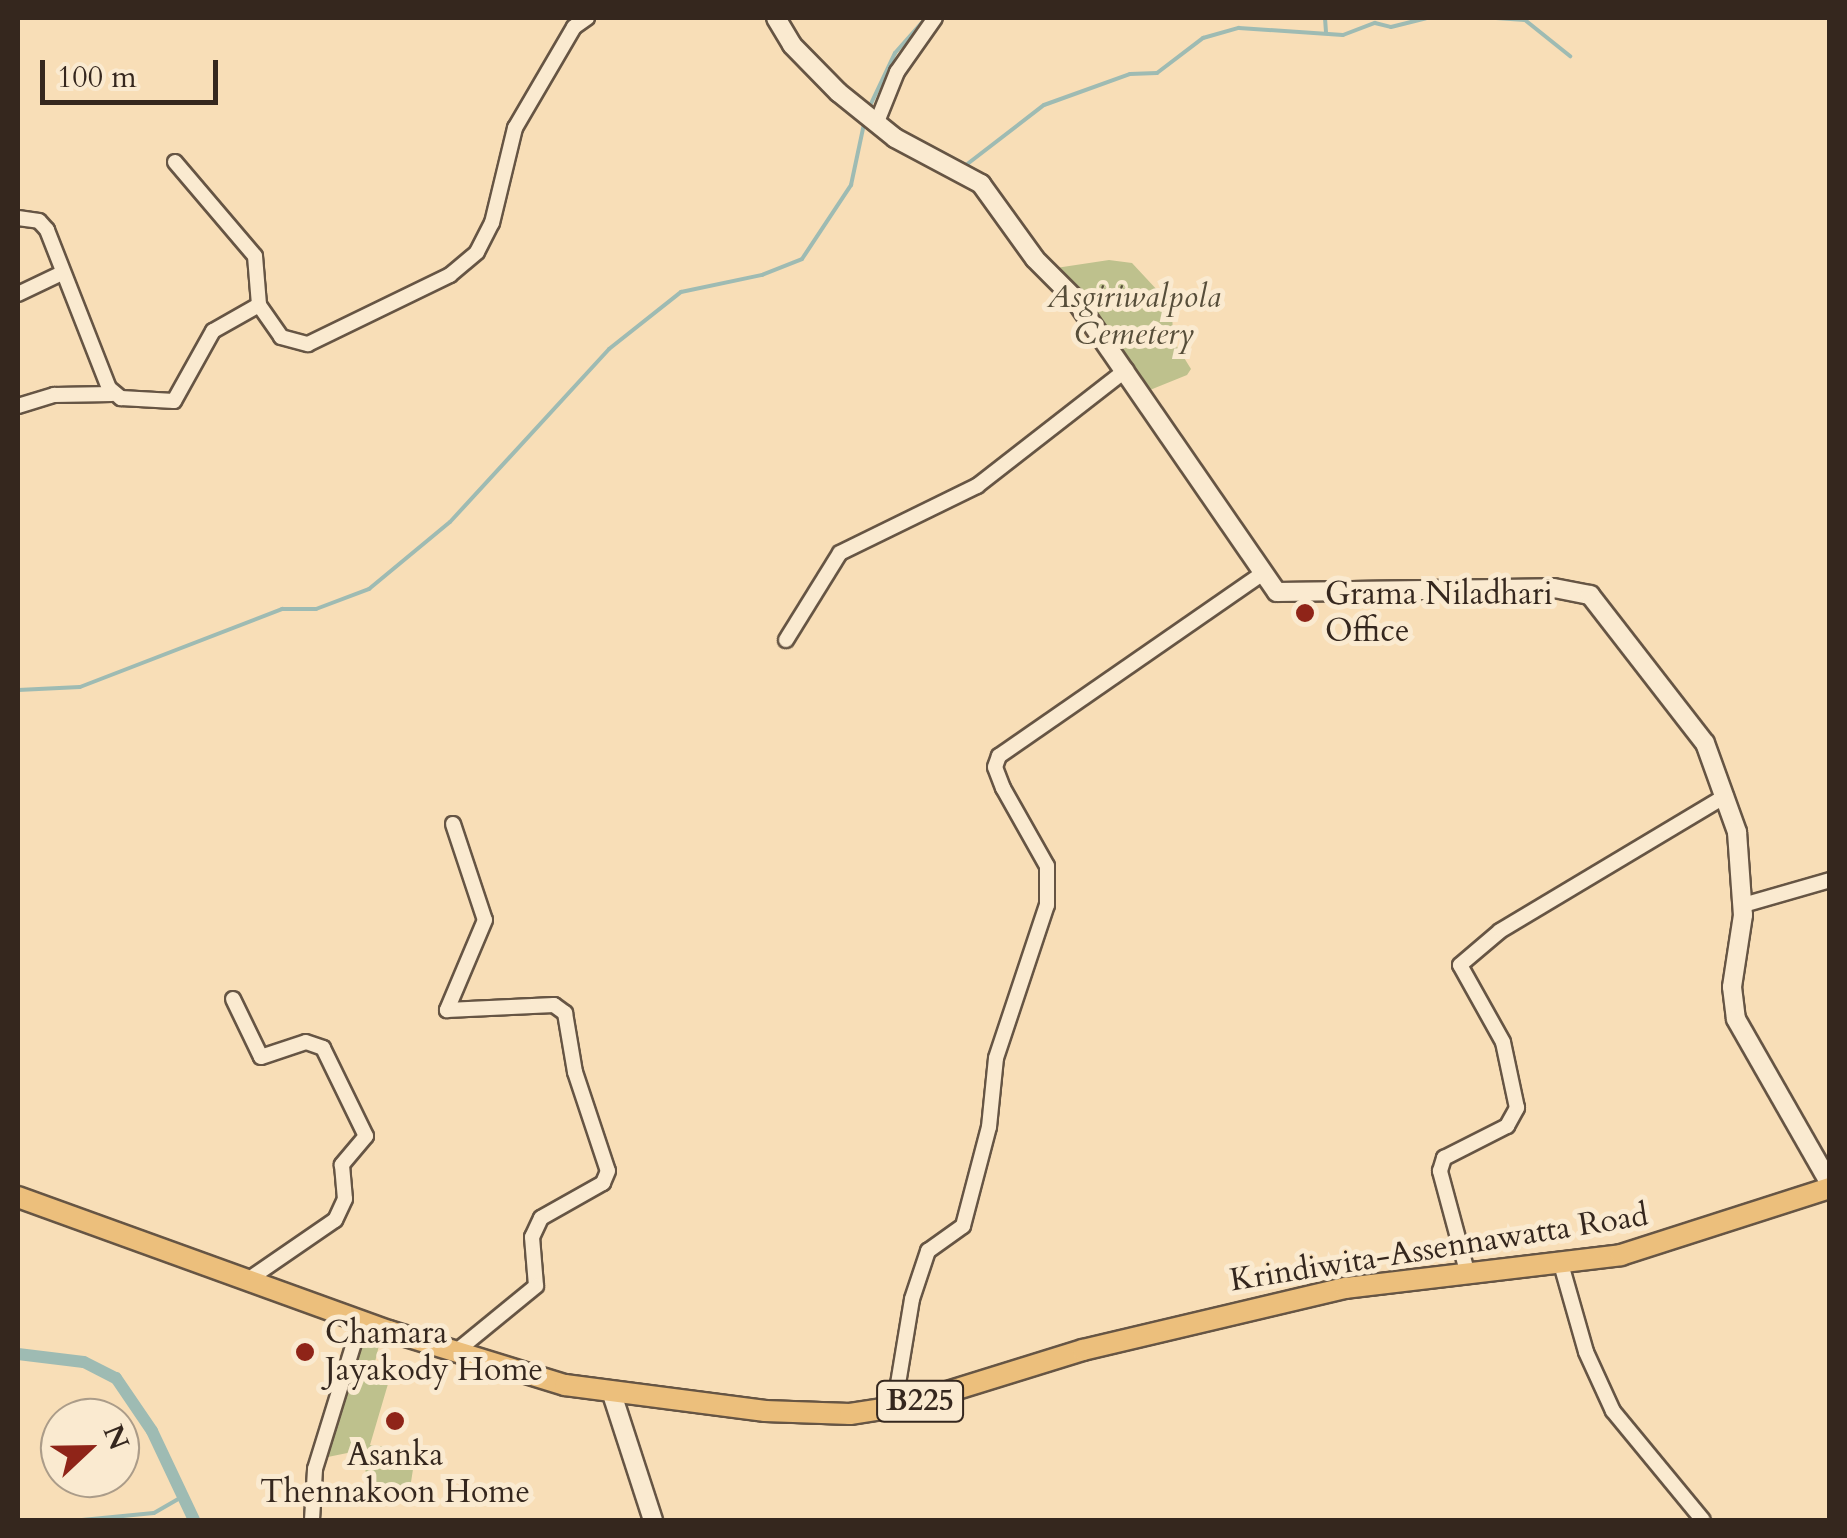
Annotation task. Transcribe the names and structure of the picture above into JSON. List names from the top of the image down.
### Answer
{
  "streets": {
    "main road": ["Krindiwita-Assennawatta Road", "B225"]
  },
  "parks": ["Asgiriwalpola Cemetery"],
  "places": ["Grama Niladhari Office", "Chamara Jayakody Home", "Asanka Thennakoon Home"],
  "scale_bar": "100 m",
  "north": "right"
}
